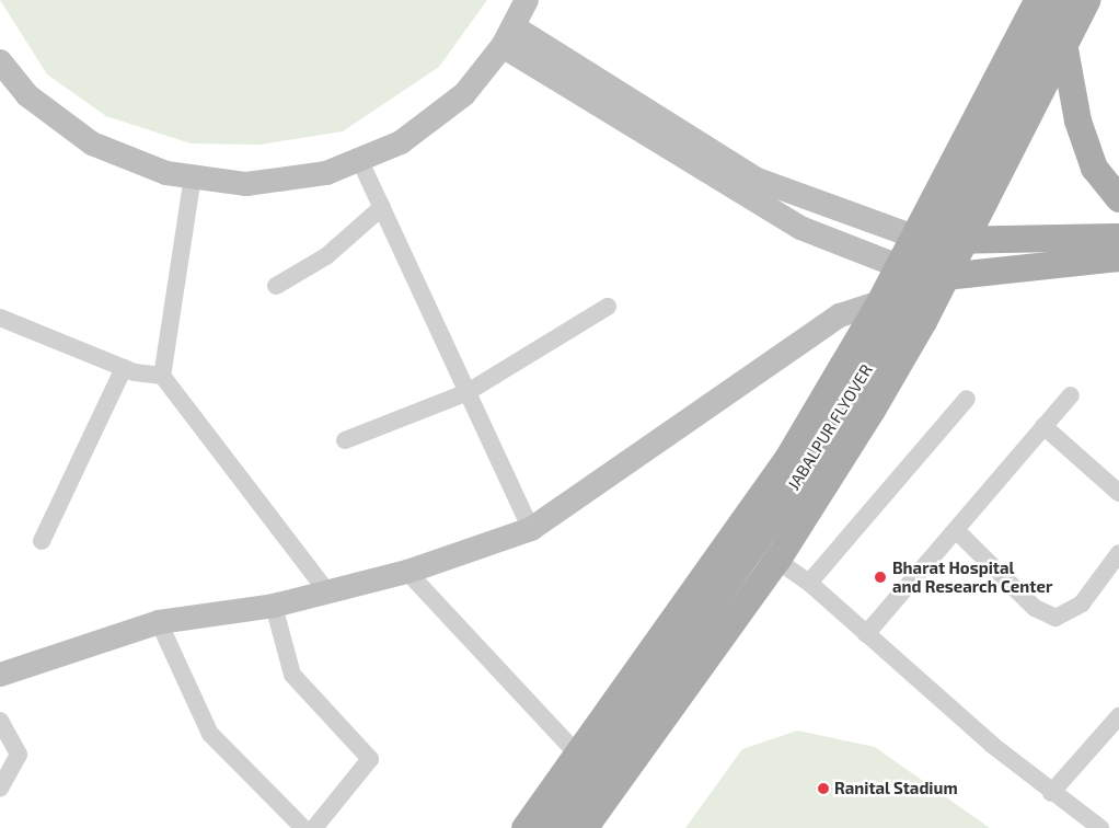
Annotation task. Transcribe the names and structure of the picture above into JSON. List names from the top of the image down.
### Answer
{
  "streets": {
    "main road": ["JABALPUR FLYOVER"]
  },
  "places": ["Bharat Hospital and Research Center", "Ranital Stadium"]
}
